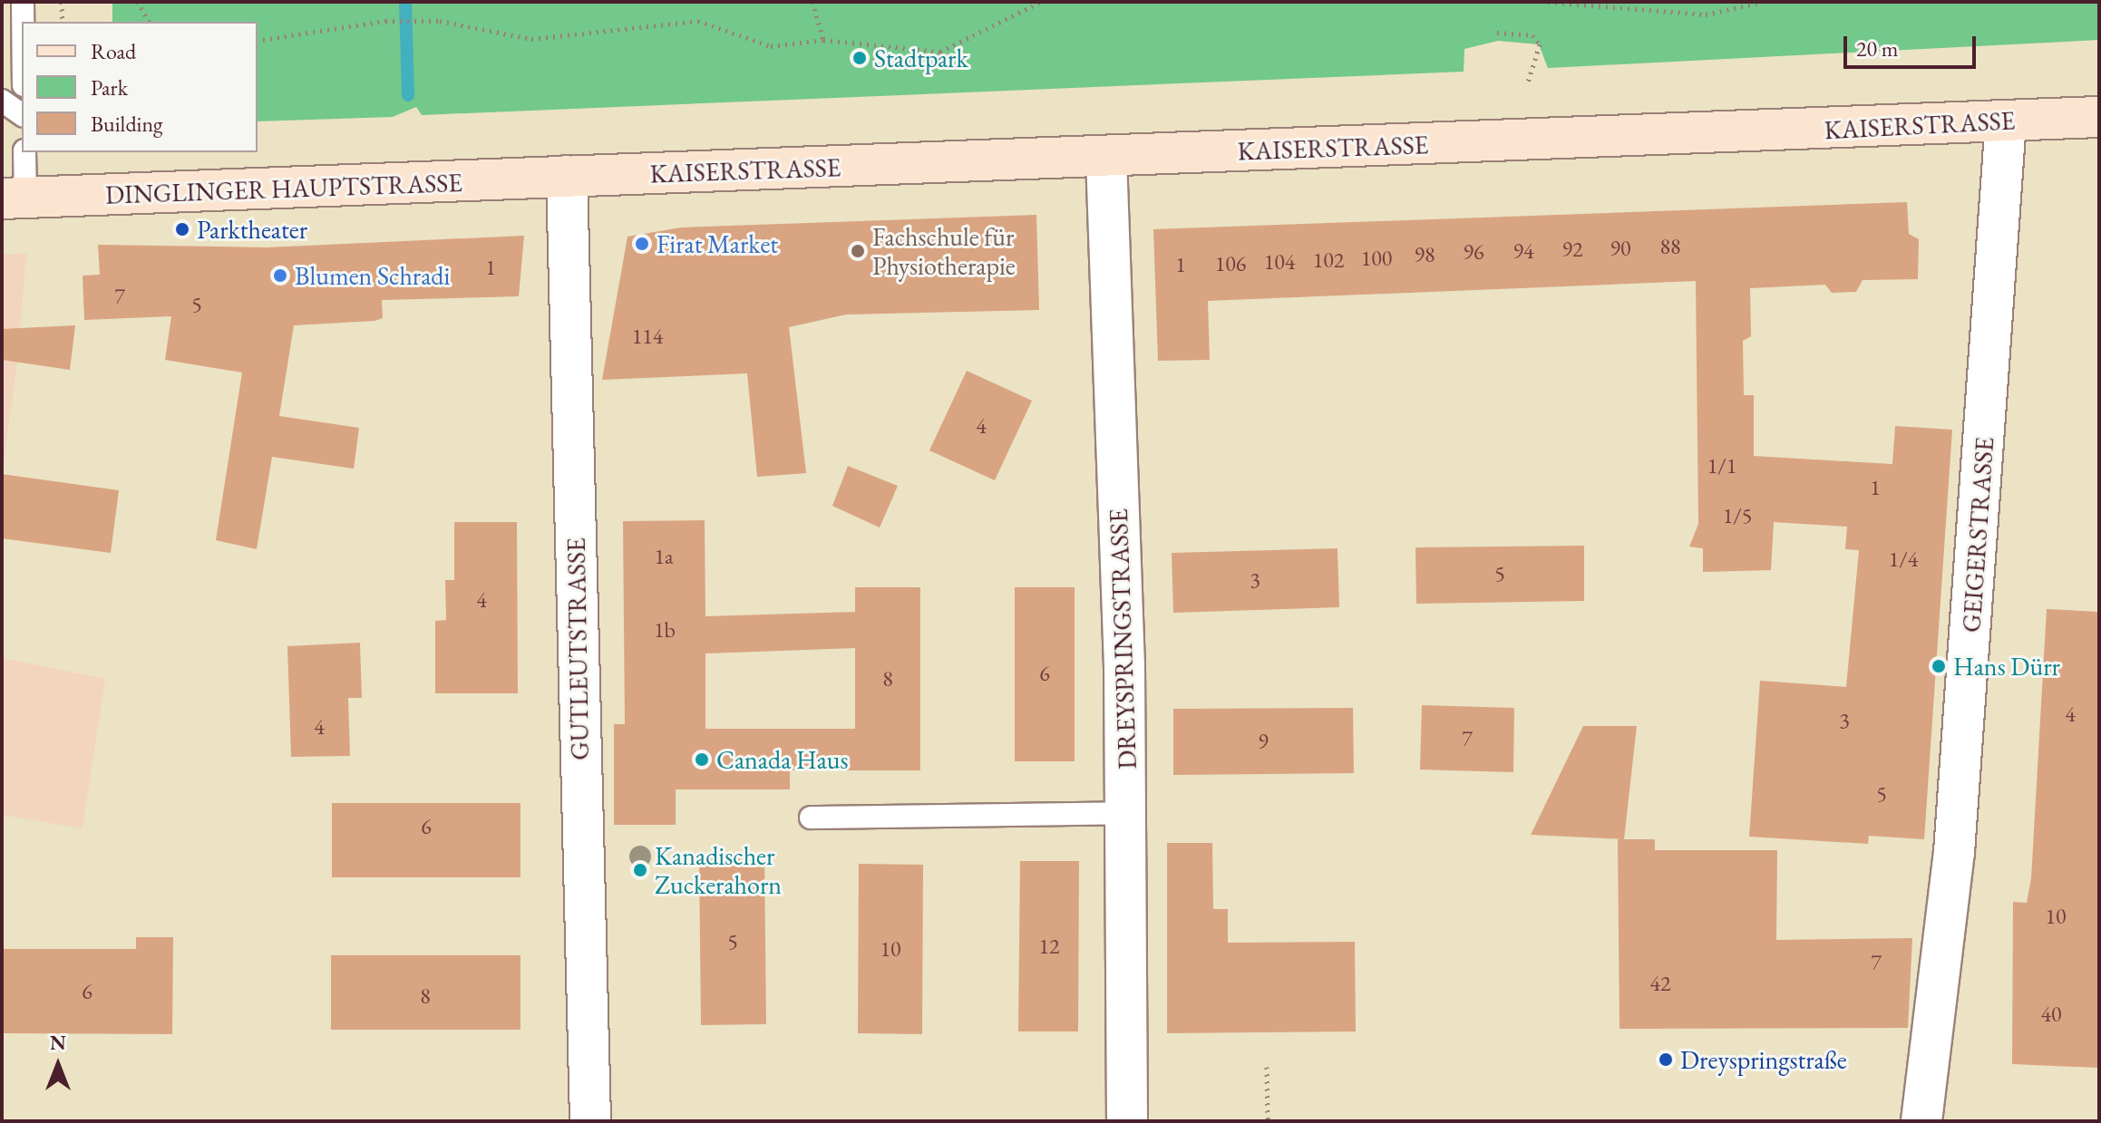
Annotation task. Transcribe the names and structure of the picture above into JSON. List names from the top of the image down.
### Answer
{
  "streets": {
    "street": [
      "KAISERSTRASSE",
      "DINGLINGER HAUPTSTRASSE",
      "GEIGERSTRASSE",
      "DREYSPRINGSTRASSE",
      "GUTLEUTSTRASSE"
    ]
  },
  "crossings": [
    ["KAISERSTRASSE", "DINGLINGER HAUPTSTRASSE"],
    ["KAISERSTRASSE", "GEIGERSTRASSE"],
    ["KAISERSTRASSE", "DREYSPRINGSTRASSE"],
    ["KAISERSTRASSE", "GUTLEUTSTRASSE"],
    ["DINGLINGER HAUPTSTRASSE", "GUTLEUTSTRASSE"]
  ],
  "places": [
    "Stadtpark",
    "Parktheater",
    "Firat Market",
    "Fachschule für Physiotherapie",
    "Blumen Schradi",
    "Hans Dürr",
    "Canada Haus",
    "Kanadischer Zuckerahorn",
    "Dreyspringstraße"
  ],
  "house_numbers": [
    "88",
    "90",
    "92",
    "94",
    "96",
    "98",
    "100",
    "102",
    "104",
    "106",
    "1",
    "1",
    "7",
    "5",
    "114",
    "4",
    "1/1",
    "1",
    "1/5",
    "1a",
    "1/4",
    "5",
    "3",
    "4",
    "1b",
    "6",
    "8",
    "4",
    "3",
    "4",
    "7",
    "9",
    "5",
    "6",
    "10",
    "5",
    "12",
    "10",
    "7",
    "42",
    "6",
    "8",
    "40"
  ],
  "legend": ["Road", "Park", "Building"],
  "scale_bar": "20 m",
  "north": "top"
}
